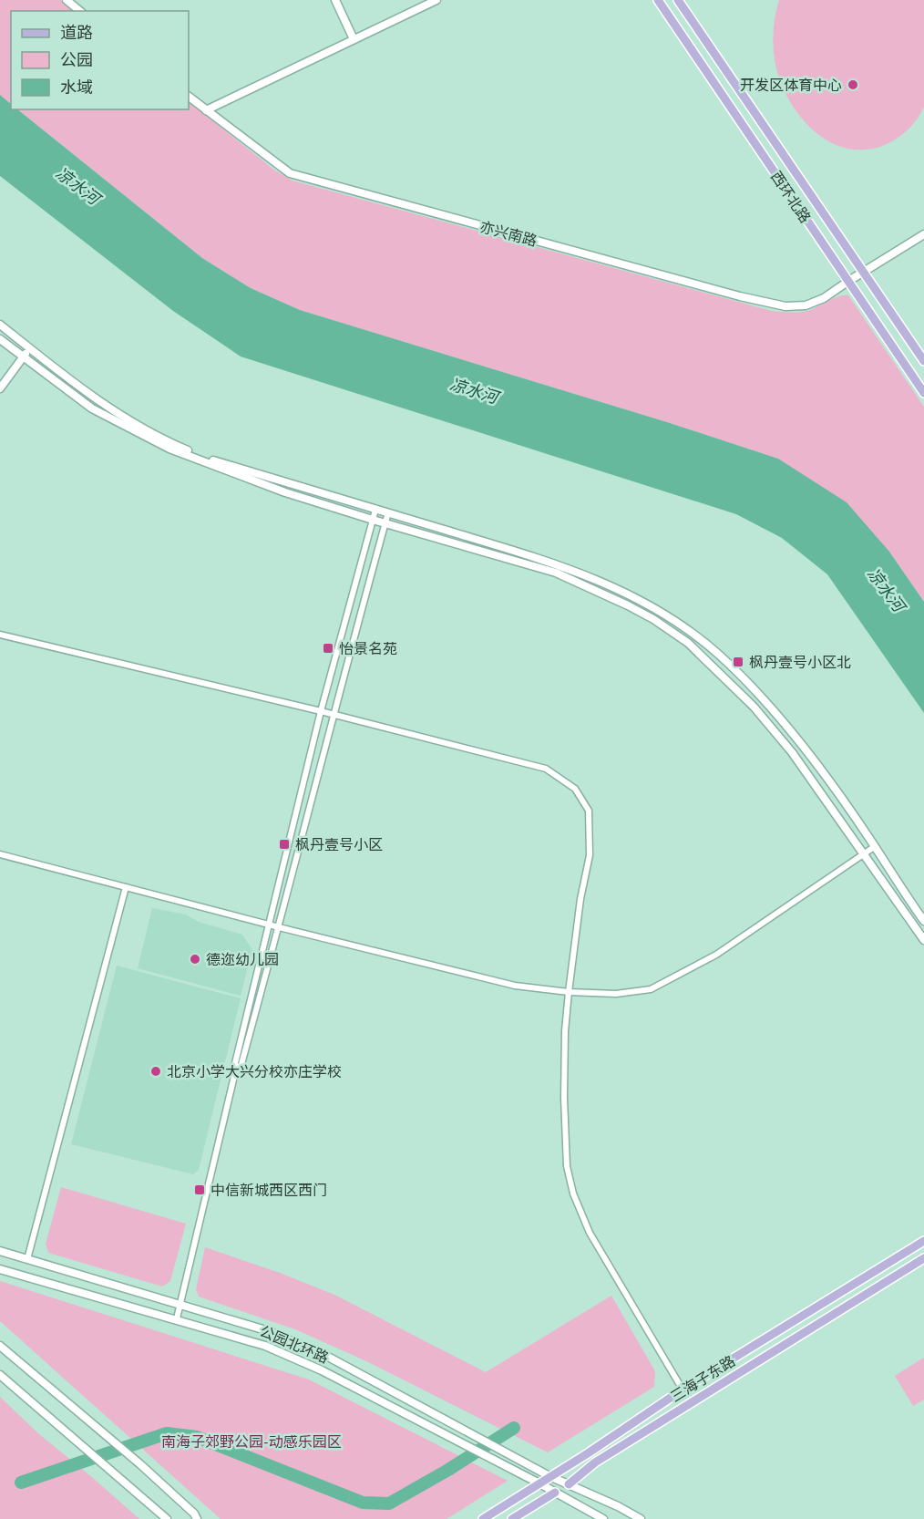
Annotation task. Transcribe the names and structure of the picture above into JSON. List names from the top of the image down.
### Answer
{
  "streets": {
    "main road": ["西环北路", "三海子东路"],
    "street": ["亦兴南路", "公园北环路"]
  },
  "crossings": [
    ["西环北路", "亦兴南路"],
    ["公园北环路", "三海子东路"]
  ],
  "water": ["凉水河"],
  "parks": ["南海子郊野公园-动感乐园区"],
  "places": {
    "other": ["开发区体育中心", "德迩幼儿园", "北京小学大兴分校亦庄学校"],
    "transit": [
      "怡景名苑",
      "枫丹壹号小区北",
      "枫丹壹号小区",
      "中信新城西区西门"
    ]
  },
  "legend": ["道路", "公园", "水域"]
}
